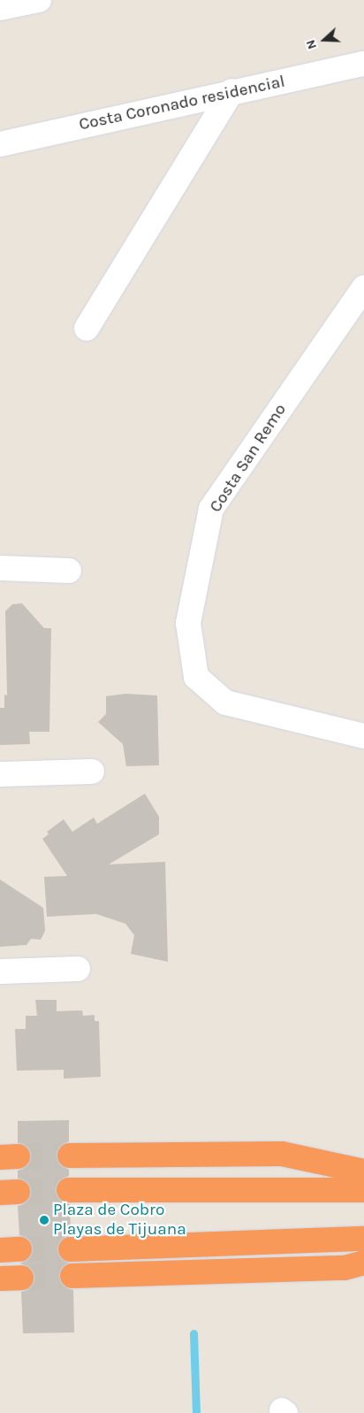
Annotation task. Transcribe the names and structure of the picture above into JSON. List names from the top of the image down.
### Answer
{
  "streets": {
    "street": ["Costa Coronado residencial", "Costa San Remo"]
  },
  "places": ["Plaza de Cobro Playas de Tijuana"],
  "north": "left"
}
